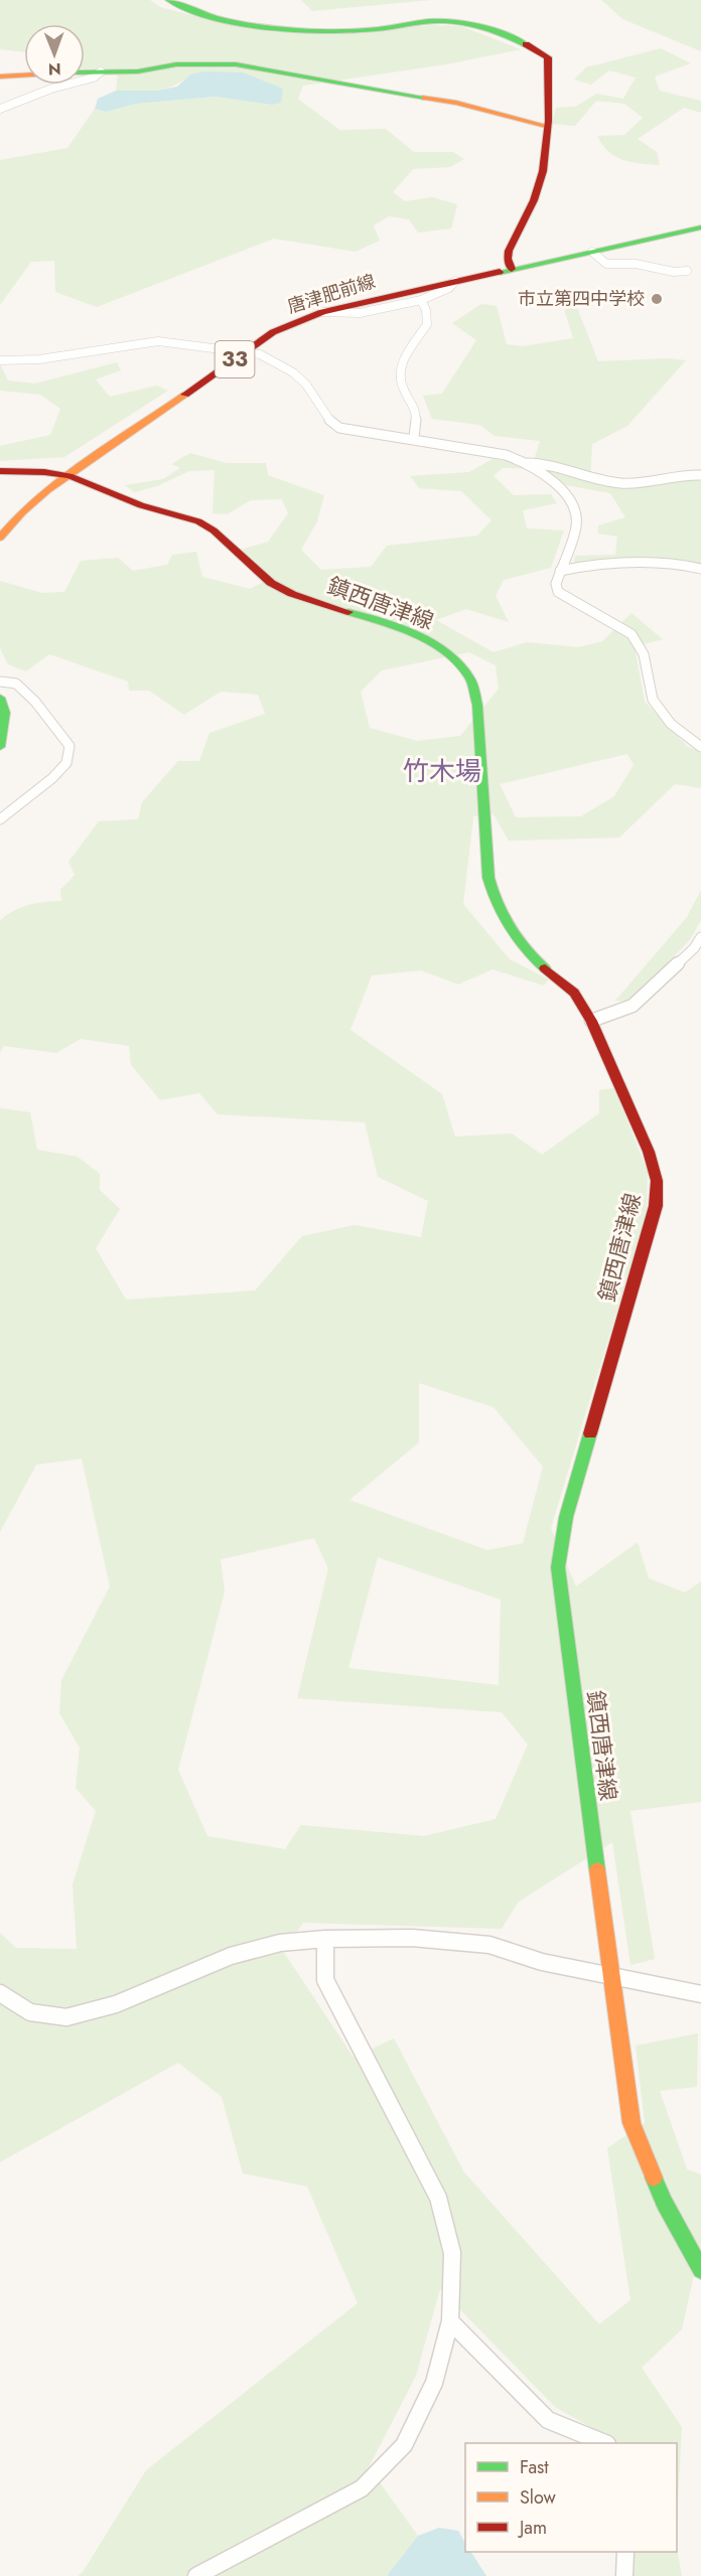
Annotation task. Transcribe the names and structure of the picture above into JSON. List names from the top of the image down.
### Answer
{
  "streets": {
    "main road": ["唐津肥前線", "33", "鎮西唐津線"]
  },
  "crossings": [
    ["唐津肥前線", "鎮西唐津線"]
  ],
  "districts": ["竹木場"],
  "places": ["市立第四中学校"],
  "legend": ["Fast", "Slow", "Jam"],
  "north": "bottom"
}
